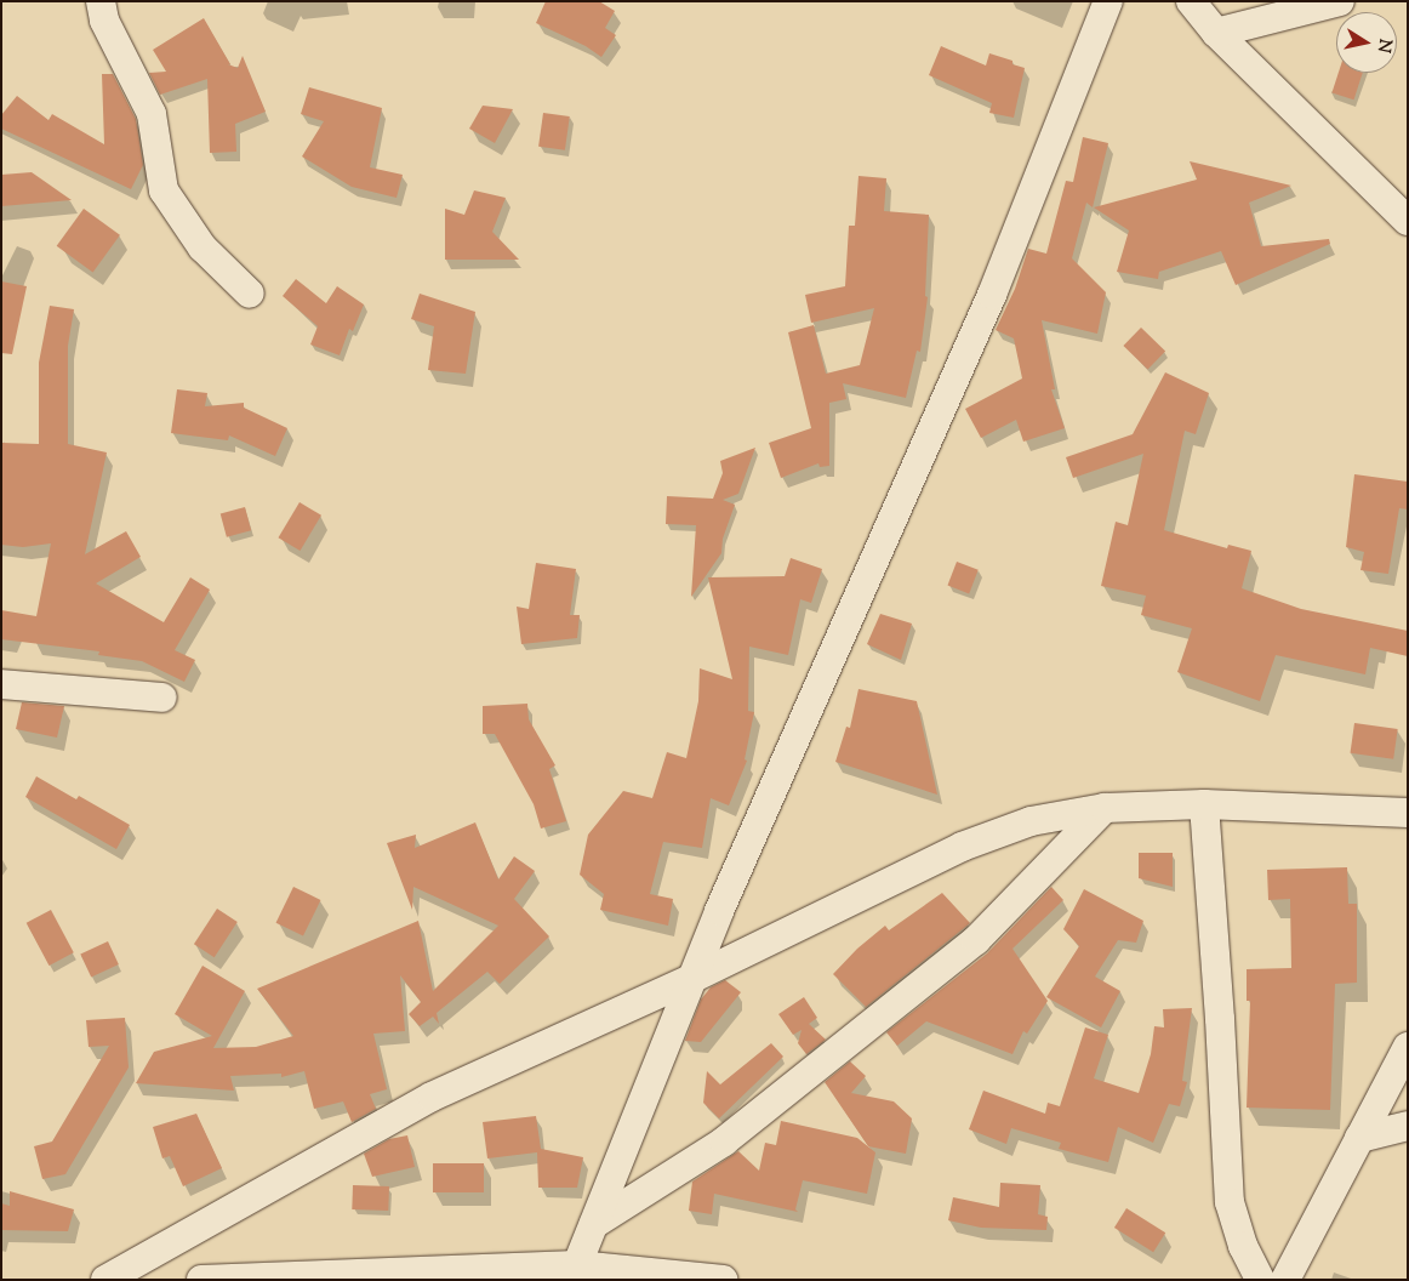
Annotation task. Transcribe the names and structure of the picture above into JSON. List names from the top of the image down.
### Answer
{
  "north": "right"
}
